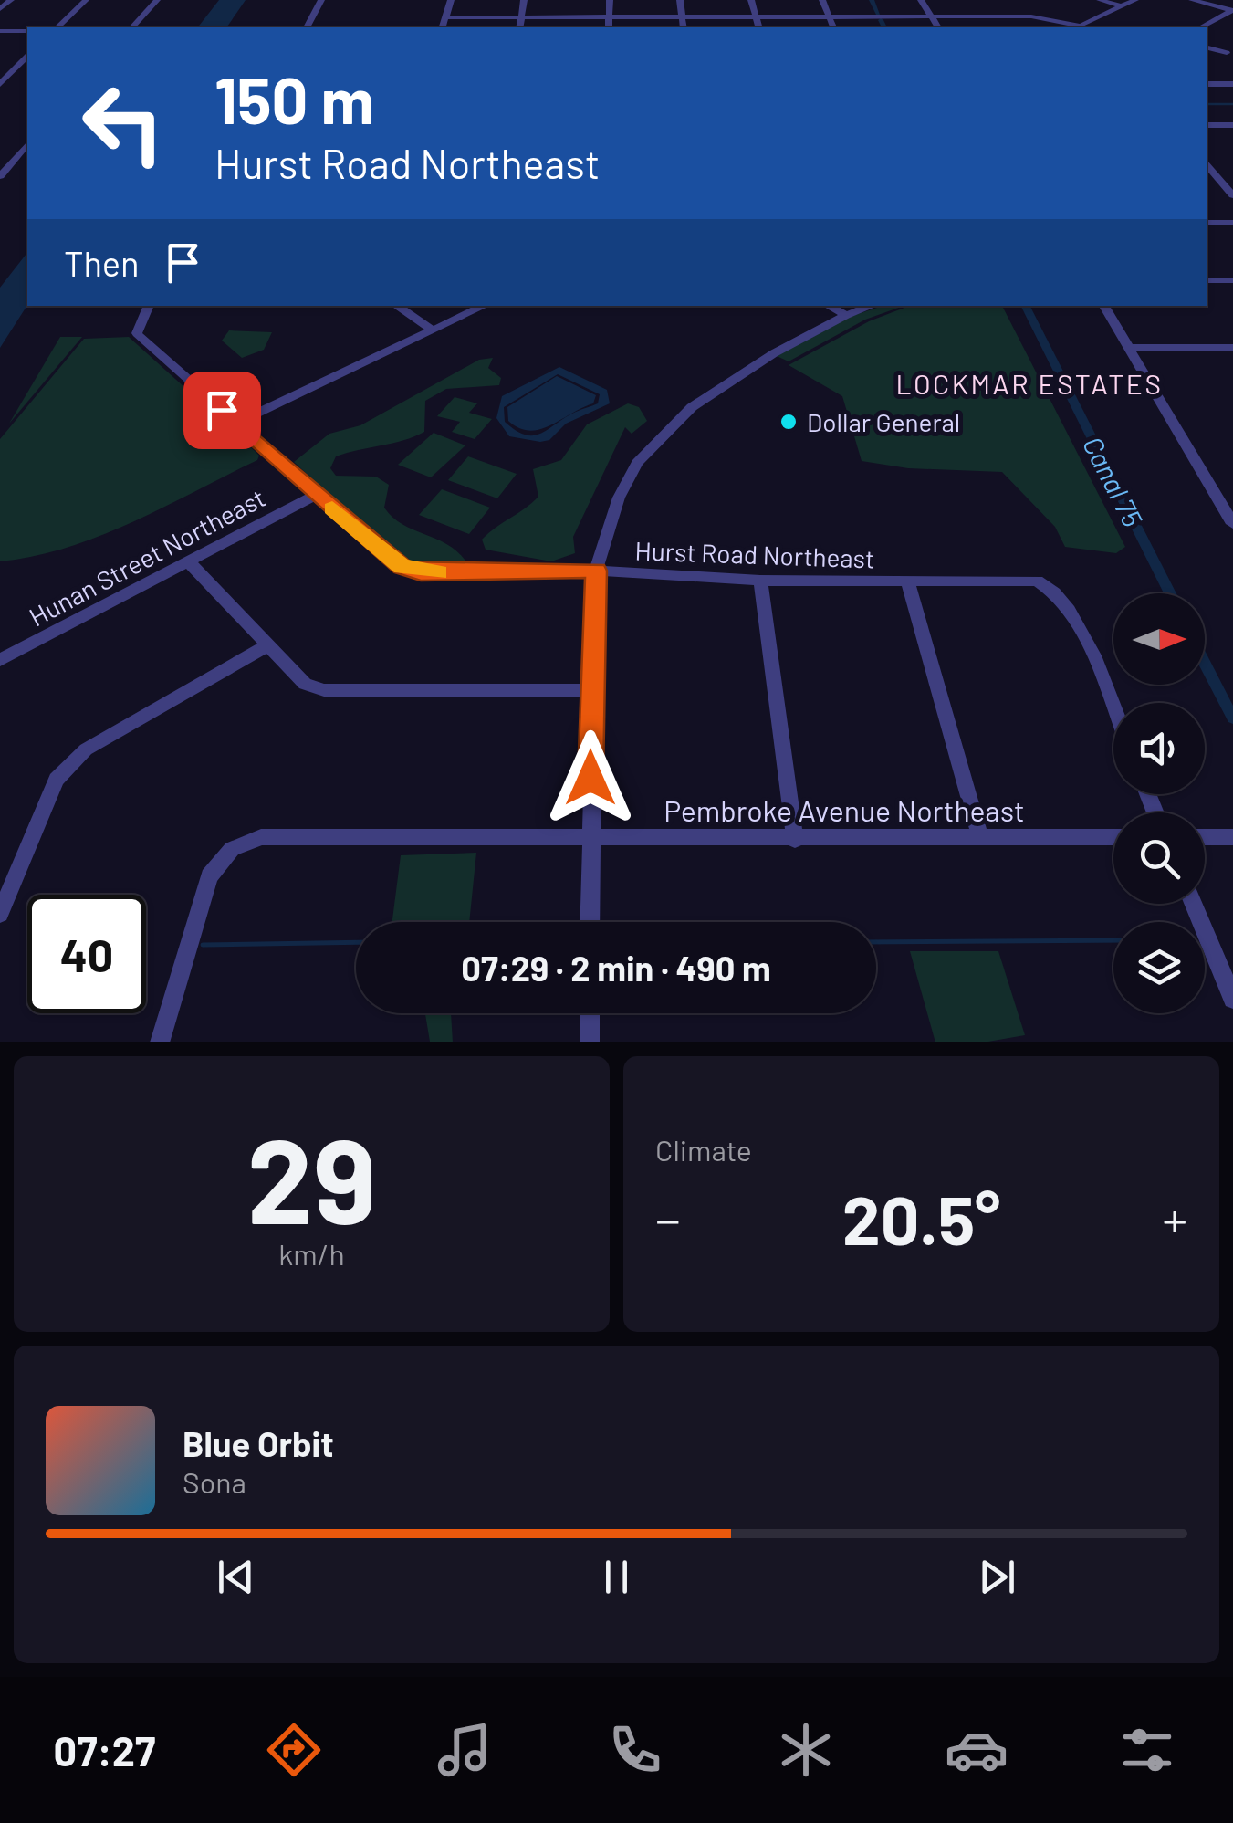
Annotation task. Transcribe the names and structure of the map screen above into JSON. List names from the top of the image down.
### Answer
{
  "streets": {
    "street": ["Hurst Road Northeast", "Hunan Street Northeast", "Pembroke Avenue Northeast"]
  },
  "crossings": [
    ["Hurst Road Northeast", "Hunan Street Northeast"]
  ],
  "districts": ["LOCKMAR ESTATES"],
  "water": ["Canal 75"],
  "places": ["Dollar General"],
  "north": "right",
  "page": {
    "turn": ["150 m", "Hurst Road Northeast"],
    "then": "Then",
    "limit": "40",
    "trip": "07:29 · 2 min · 490 m",
    "tile": [
      ["29", "km/h"],
      "Climate"
    ],
    "heat": ["−", "20.5°", "+"],
    "song": ["Blue Orbit", "Sona"],
    "tabs": "07:27"
  }
}
